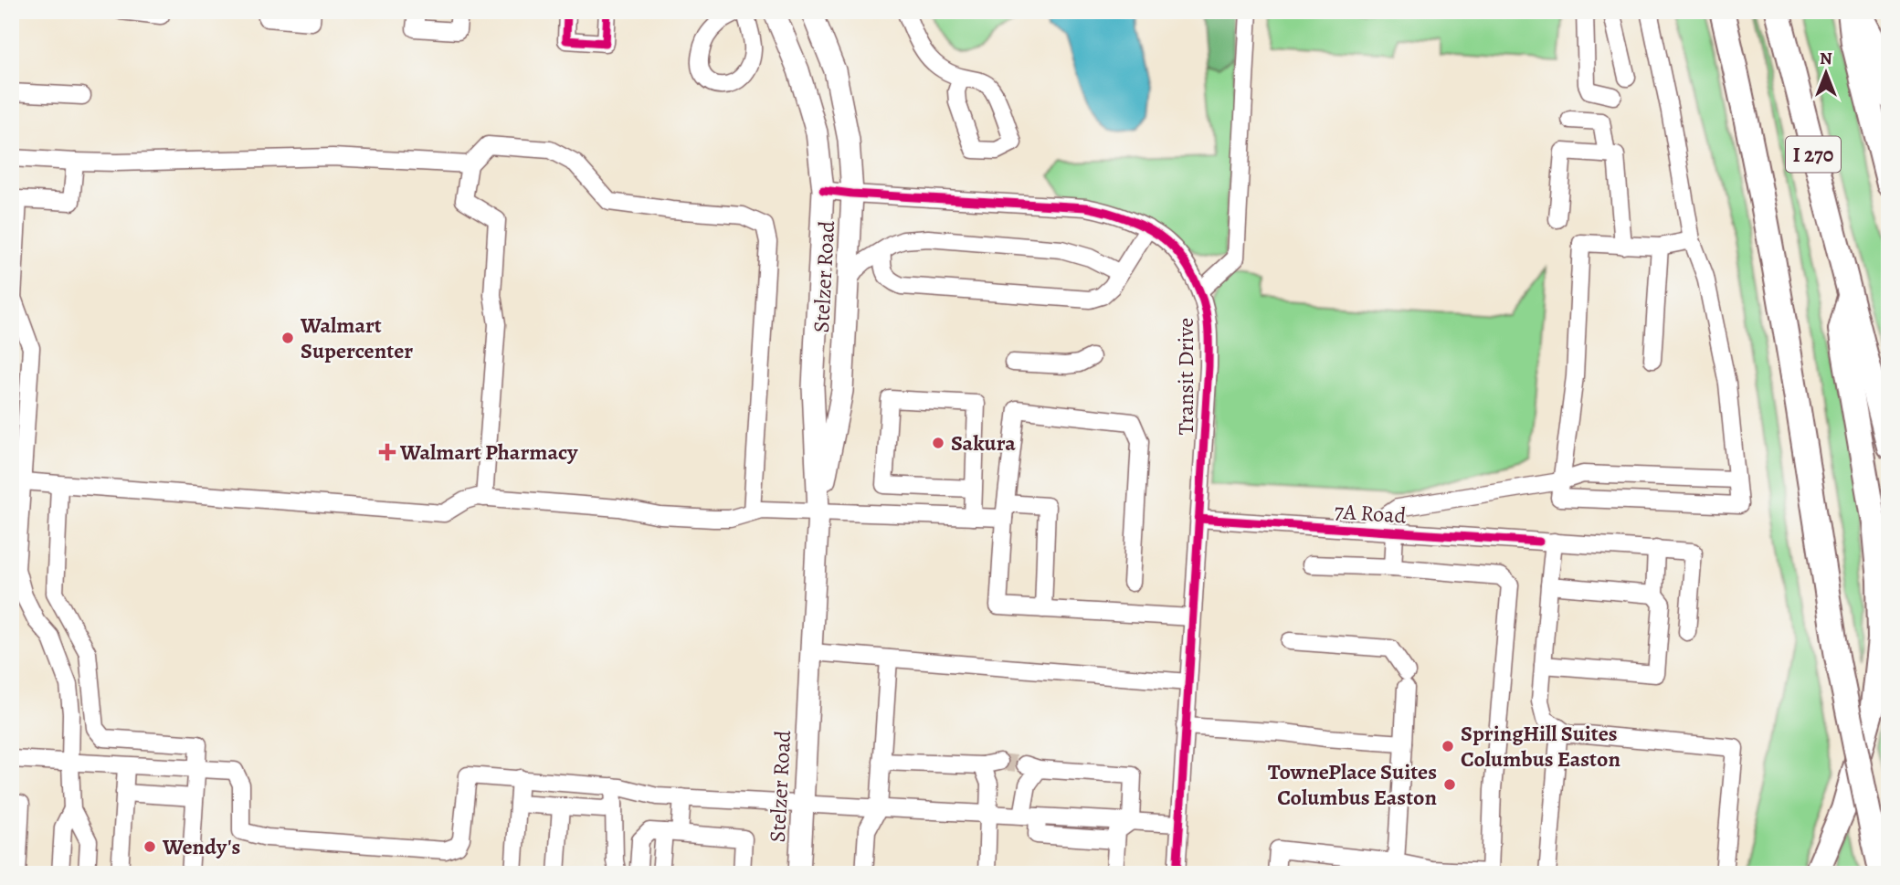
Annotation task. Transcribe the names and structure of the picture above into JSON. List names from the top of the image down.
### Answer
{
  "streets": {
    "highway": ["I 270"],
    "main road": ["Stelzer Road"],
    "street": ["Transit Drive", "7A Road"]
  },
  "crossings": [
    ["Stelzer Road", "Transit Drive"],
    ["Transit Drive", "7A Road"]
  ],
  "places": {
    "other": [
      "Walmart Supercenter",
      "Sakura",
      "SpringHill Suites Columbus Easton",
      "TownePlace Suites Columbus Easton",
      "Wendy's"
    ],
    "health": ["Walmart Pharmacy"]
  },
  "north": "top"
}
